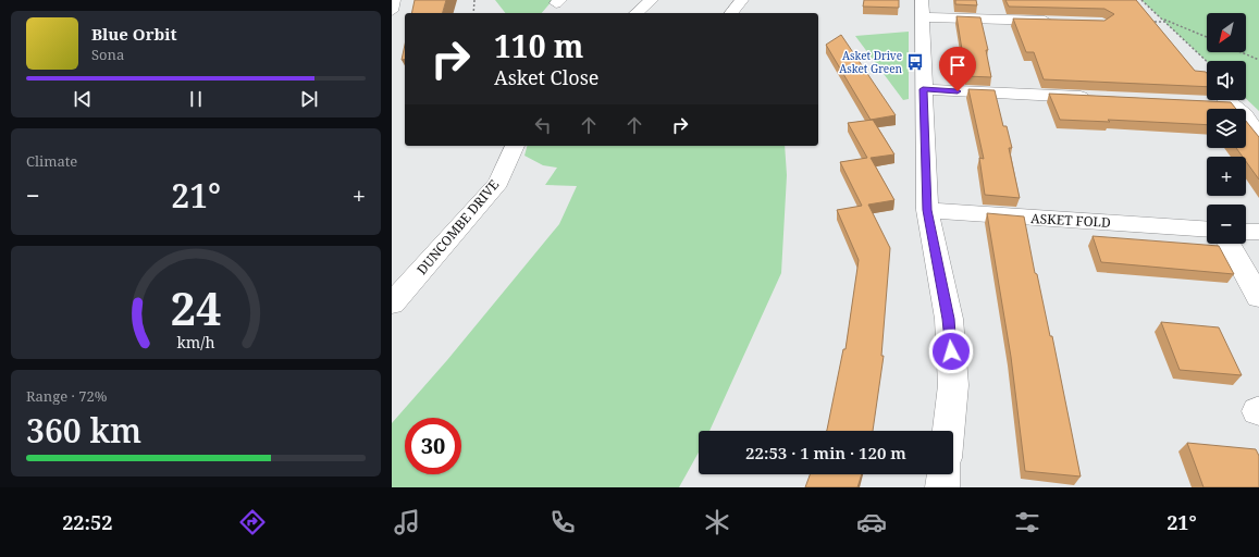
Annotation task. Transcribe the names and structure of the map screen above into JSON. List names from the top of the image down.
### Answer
{
  "streets": {
    "street": ["ASKET FOLD", "DUNCOMBE DRIVE"]
  },
  "places": {
    "bus stop": ["Asket Drive Asket Green"]
  },
  "north": "bottom left",
  "page": {
    "map_buttons": ["+", "−"],
    "turn": ["110 m", "Asket Close"],
    "song": ["Blue Orbit", "Sona"],
    "tile": [
      "Climate",
      ["Range · 72%", "360 km"]
    ],
    "heat": ["−", "21°", "+"],
    "limit": "30",
    "trip": "22:53 · 1 min · 120 m",
    "tabs": ["22:52", "21°"],
    "gauge": ["24", "km/h"]
  }
}
